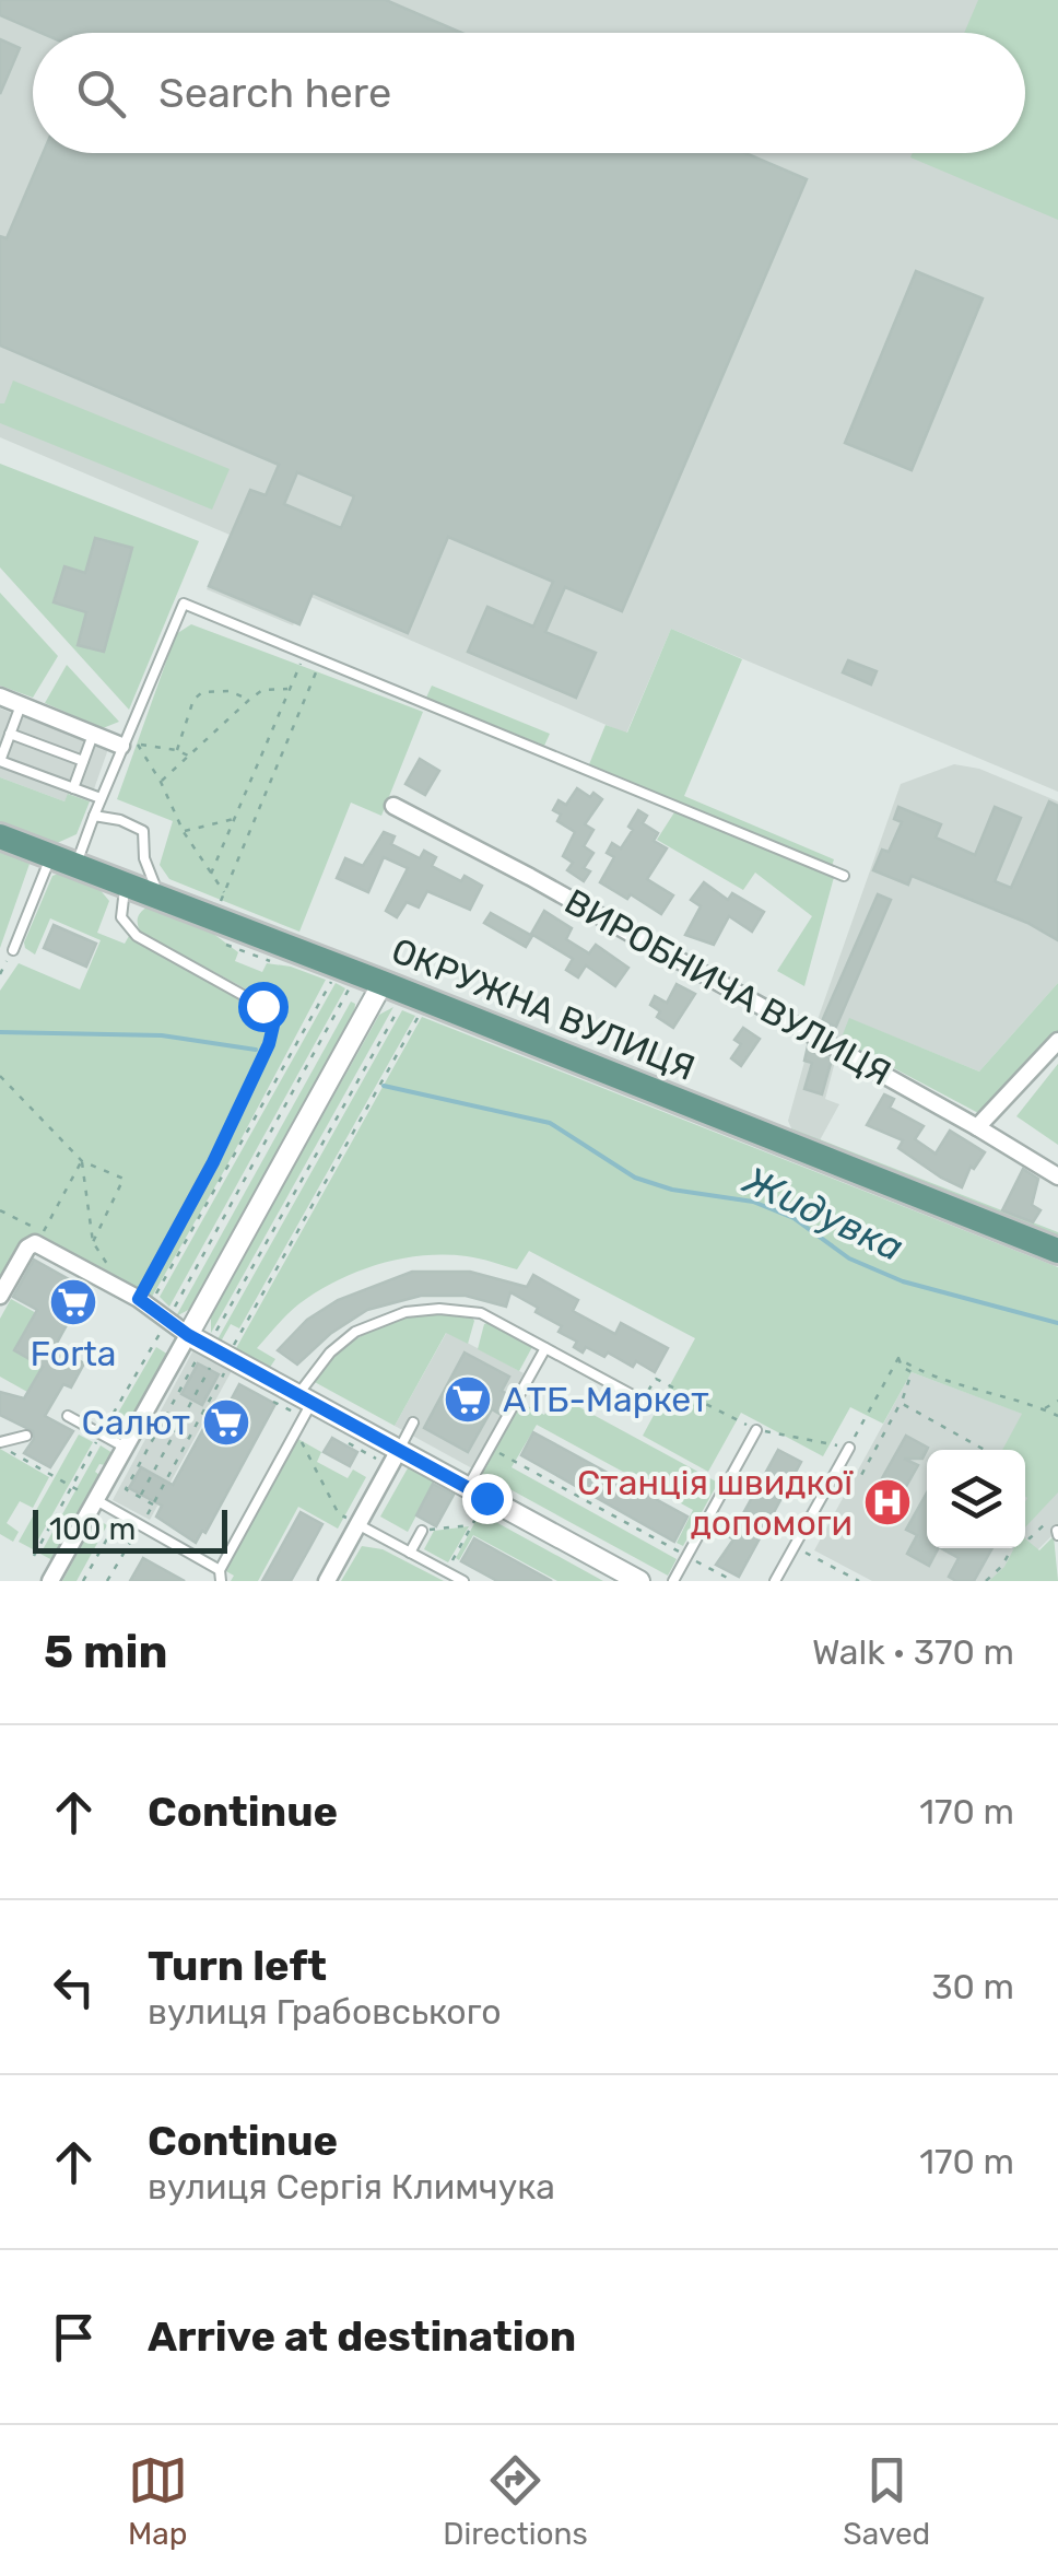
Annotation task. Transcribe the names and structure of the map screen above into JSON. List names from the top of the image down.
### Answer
{
  "streets": {
    "main road": ["ОКРУЖНА ВУЛИЦЯ"],
    "street": ["ВИРОБНИЧА ВУЛИЦЯ"]
  },
  "water": ["Жидувка"],
  "places": {
    "supermarket": ["Forta", "АТБ-Маркет", "Салют"],
    "hospital": ["Станція швидкої допомоги"]
  },
  "scale_bar": "100 m",
  "page": {
    "search": "Search here",
    "scale": "100 m",
    "heading": ["5 min", "Walk · 370 m"],
    "list": [
      ["Continue", "170 m"],
      ["Turn left", "вулиця Грабовського", "30 m"],
      ["Continue", "вулиця Сергія Климчука", "170 m"],
      "Arrive at destination"
    ],
    "nav": ["Map", "Directions", "Saved"]
  }
}
